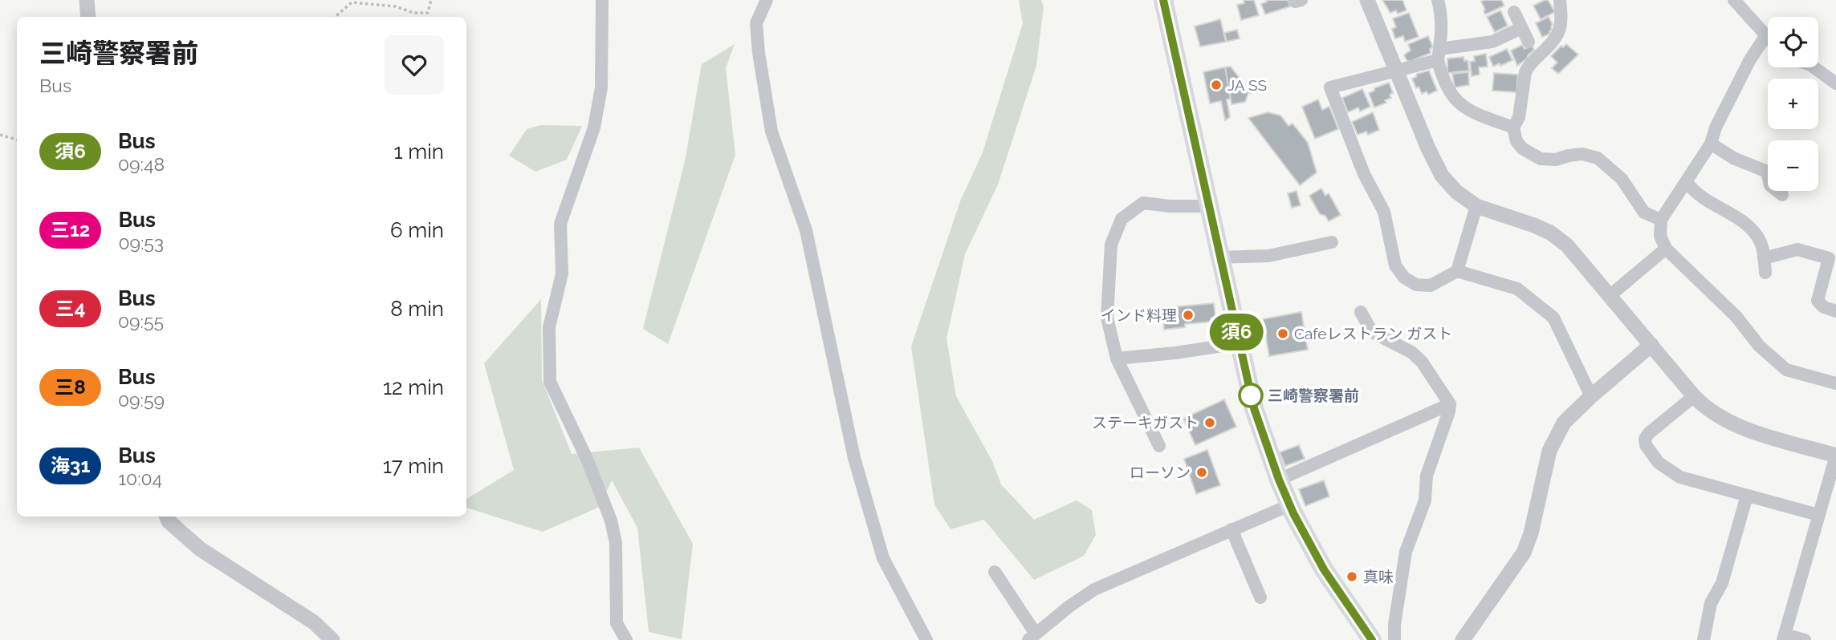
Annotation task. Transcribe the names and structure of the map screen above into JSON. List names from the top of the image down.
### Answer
{
  "places": [
    "JA SS",
    "インド料理",
    "Cafeレストラン ガスト",
    "三崎警察署前",
    "ステーキガスト",
    "ローソン",
    "真味"
  ],
  "lines": ["bus line 須6"],
  "page": {
    "on_map": "須6",
    "map_buttons": ["+", "−"],
    "heading": ["三崎警察署前", "Bus"],
    "list": [
      {
        "mark": "須6",
        "name": "Bus",
        "note": "09:48",
        "value": "1 min"
      },
      {
        "mark": "三12",
        "name": "Bus",
        "note": "09:53",
        "value": "6 min"
      },
      {
        "mark": "三4",
        "name": "Bus",
        "note": "09:55",
        "value": "8 min"
      },
      {
        "mark": "三8",
        "name": "Bus",
        "note": "09:59",
        "value": "12 min"
      },
      {
        "mark": "海31",
        "name": "Bus",
        "note": "10:04",
        "value": "17 min"
      }
    ]
  }
}
